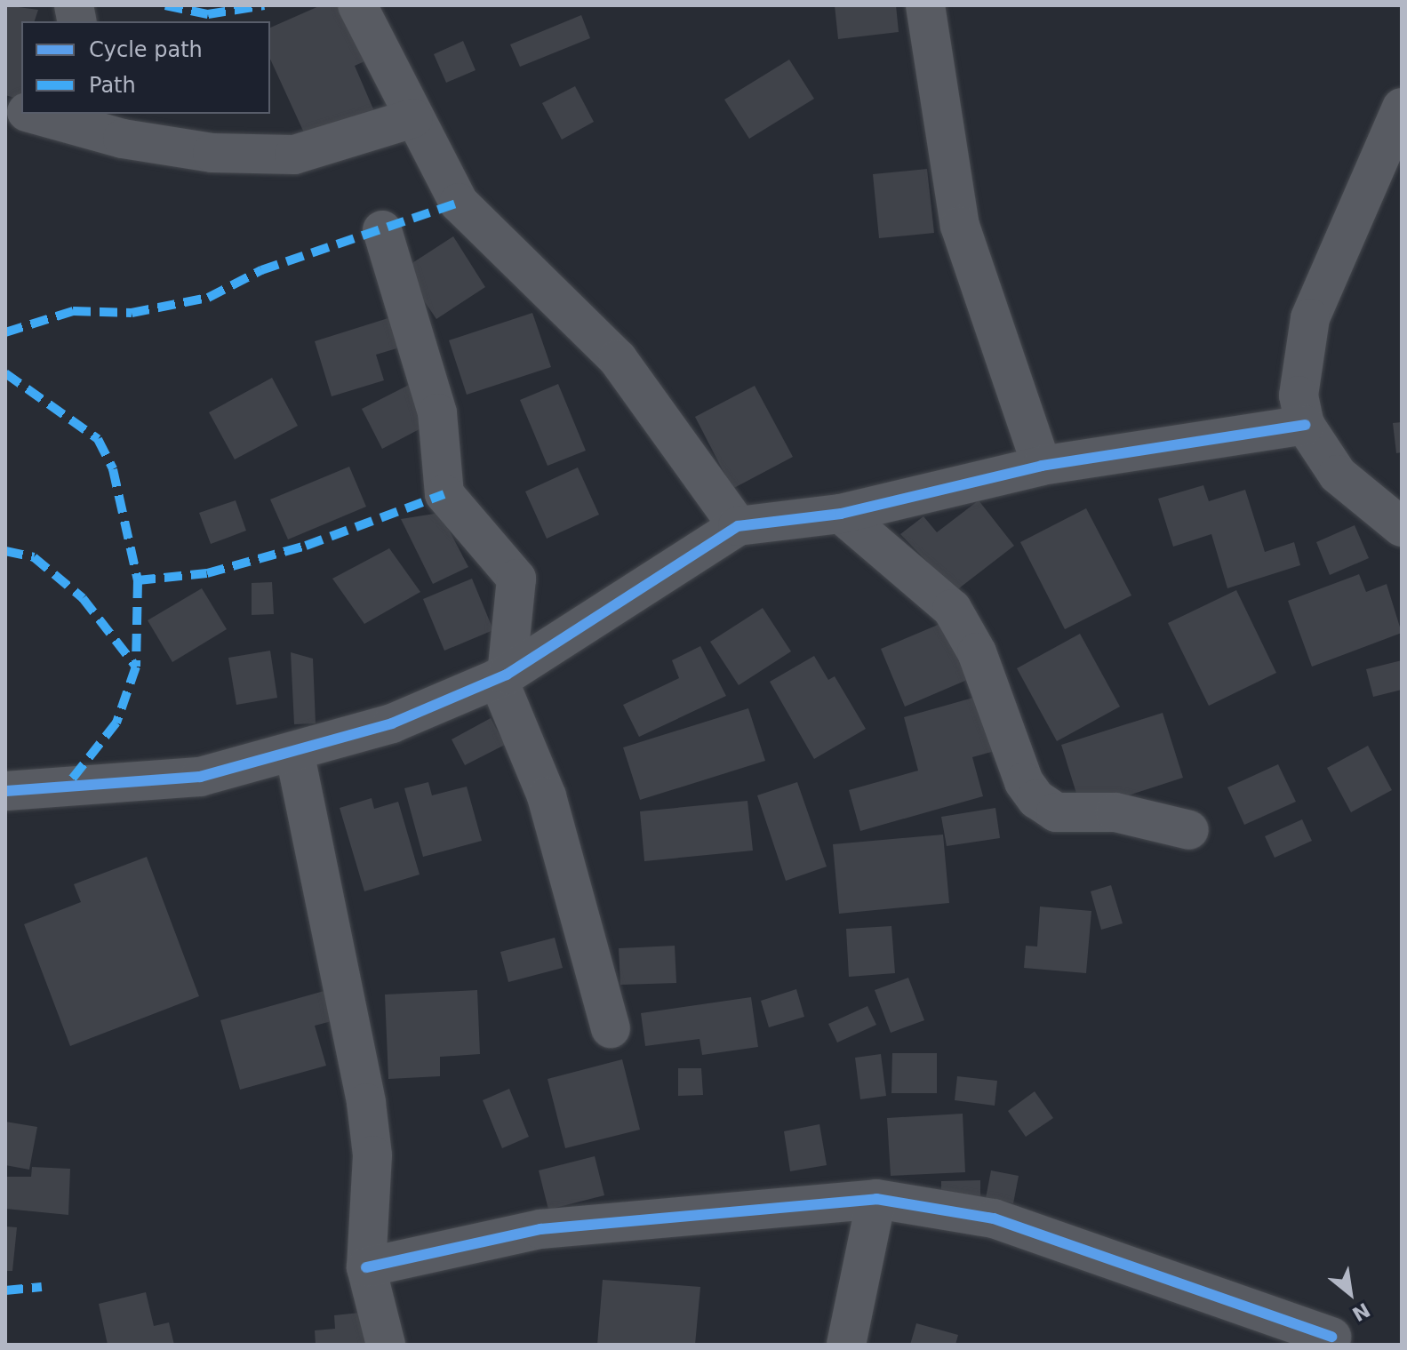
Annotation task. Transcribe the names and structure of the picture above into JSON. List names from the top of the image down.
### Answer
{
  "legend": ["Cycle path", "Path"],
  "north": "bottom right"
}
